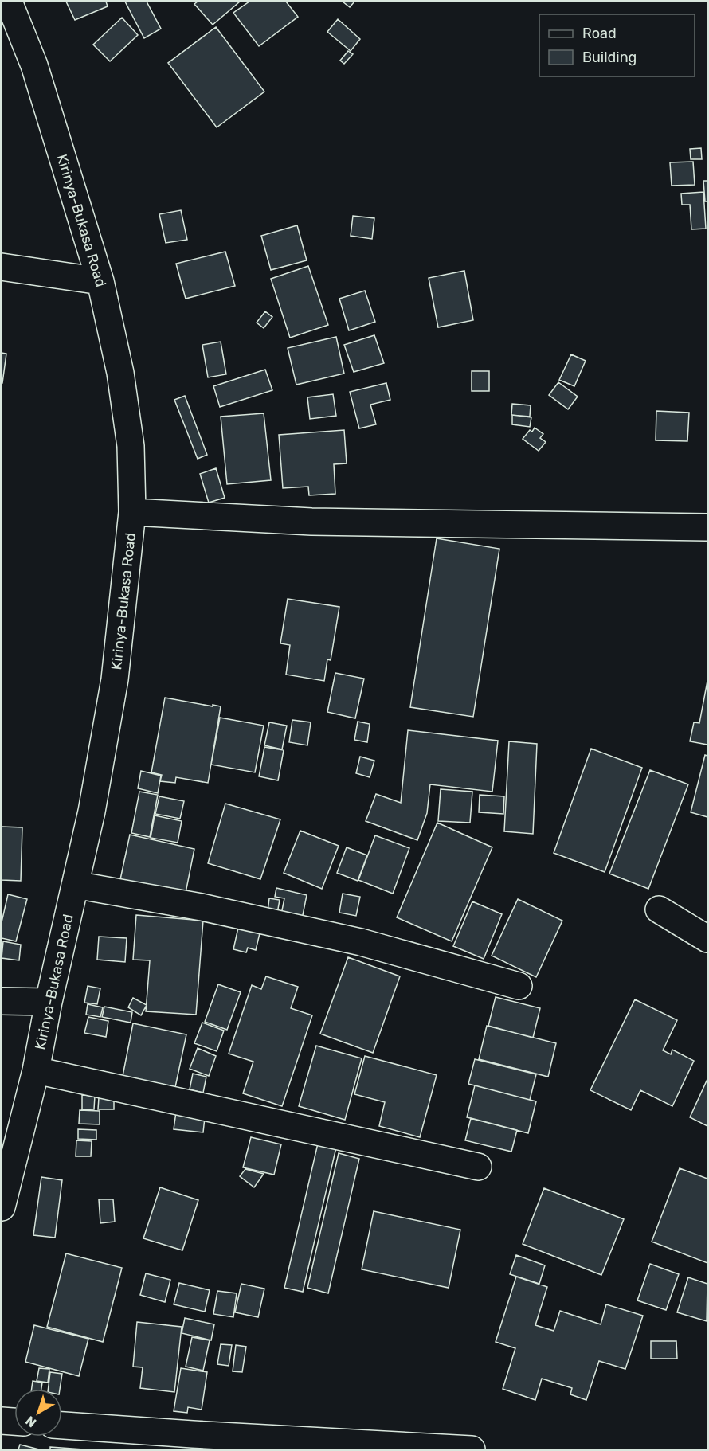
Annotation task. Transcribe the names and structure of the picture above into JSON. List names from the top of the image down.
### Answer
{
  "streets": {
    "street": ["Kirinya-Bukasa Road"]
  },
  "legend": ["Road", "Building"],
  "north": "bottom left"
}
